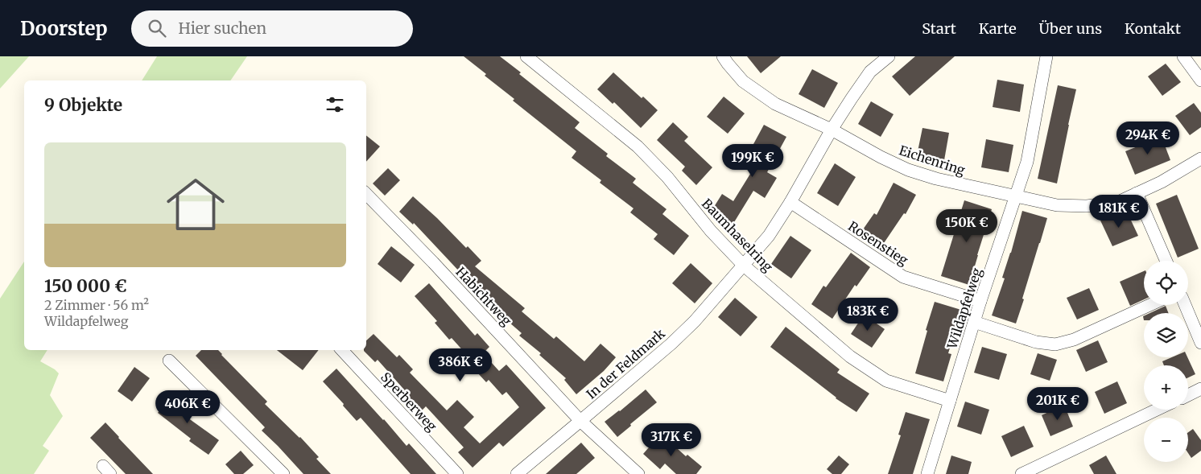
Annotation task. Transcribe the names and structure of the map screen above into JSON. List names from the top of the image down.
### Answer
{
  "streets": {
    "street": [
      "Eichenring",
      "Baumhaselring",
      "Rosenstieg",
      "Habichtweg",
      "Wildapfelweg",
      "In der Feldmark",
      "Sperberweg"
    ]
  },
  "crossings": [
    ["Eichenring", "Wildapfelweg"],
    ["Eichenring", "In der Feldmark"],
    ["Baumhaselring", "Wildapfelweg"],
    ["Baumhaselring", "In der Feldmark"],
    ["Rosenstieg", "Wildapfelweg"],
    ["Rosenstieg", "In der Feldmark"],
    ["Habichtweg", "In der Feldmark"]
  ],
  "page": {
    "header": "Doorstep",
    "search": "Hier suchen",
    "nav": [
      "Start",
      "Karte",
      "Über uns",
      "Kontakt"
    ],
    "heading": "9 Objekte",
    "price": [
      "294K €",
      "199K €",
      "181K €",
      "150K €",
      "183K €",
      "386K €",
      "201K €",
      "406K €",
      "317K €"
    ],
    "list": [
      {
        "name": "150 000 €",
        "note": "2 Zimmer · 56 m² · Wildapfelweg"
      }
    ],
    "map_buttons": ["+", "−"]
  }
}
